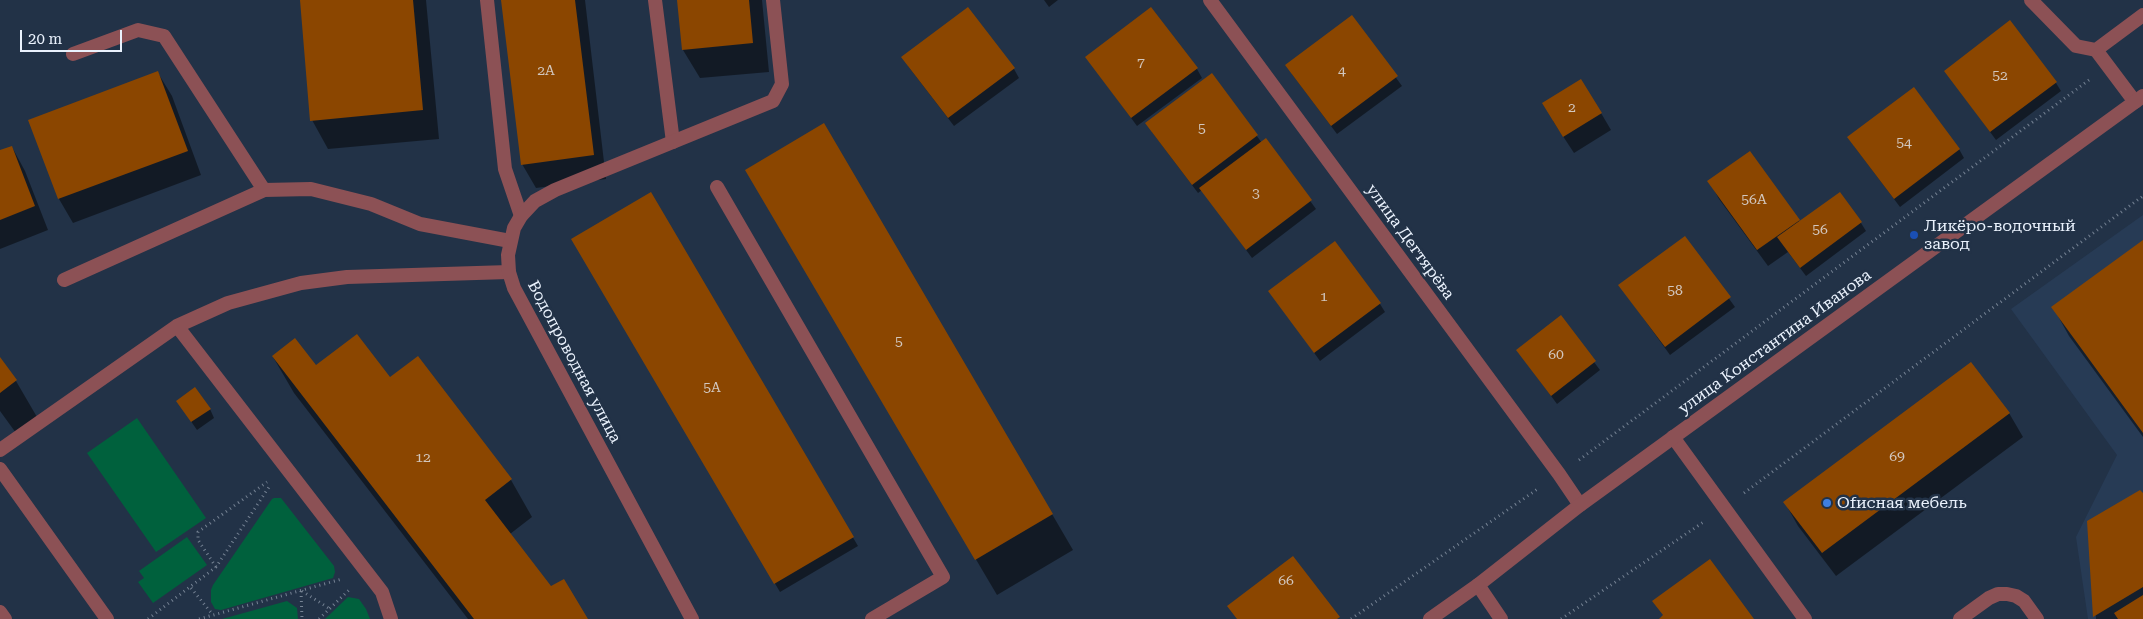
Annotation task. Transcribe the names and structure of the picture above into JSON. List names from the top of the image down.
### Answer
{
  "streets": {
    "street": ["улица Дегтярёва", "улица Константина Иванова", "Водопроводная улица"]
  },
  "crossings": [
    ["улица Дегтярёва", "улица Константина Иванова"]
  ],
  "places": ["Ликёро-водочный завод", "Оfисная мебель"],
  "house_numbers": [
    "7",
    "2А",
    "4",
    "52",
    "2",
    "5",
    "54",
    "3",
    "56А",
    "56",
    "58",
    "1",
    "5",
    "60",
    "5А",
    "69",
    "12",
    "66"
  ],
  "scale_bar": "20 m"
}
